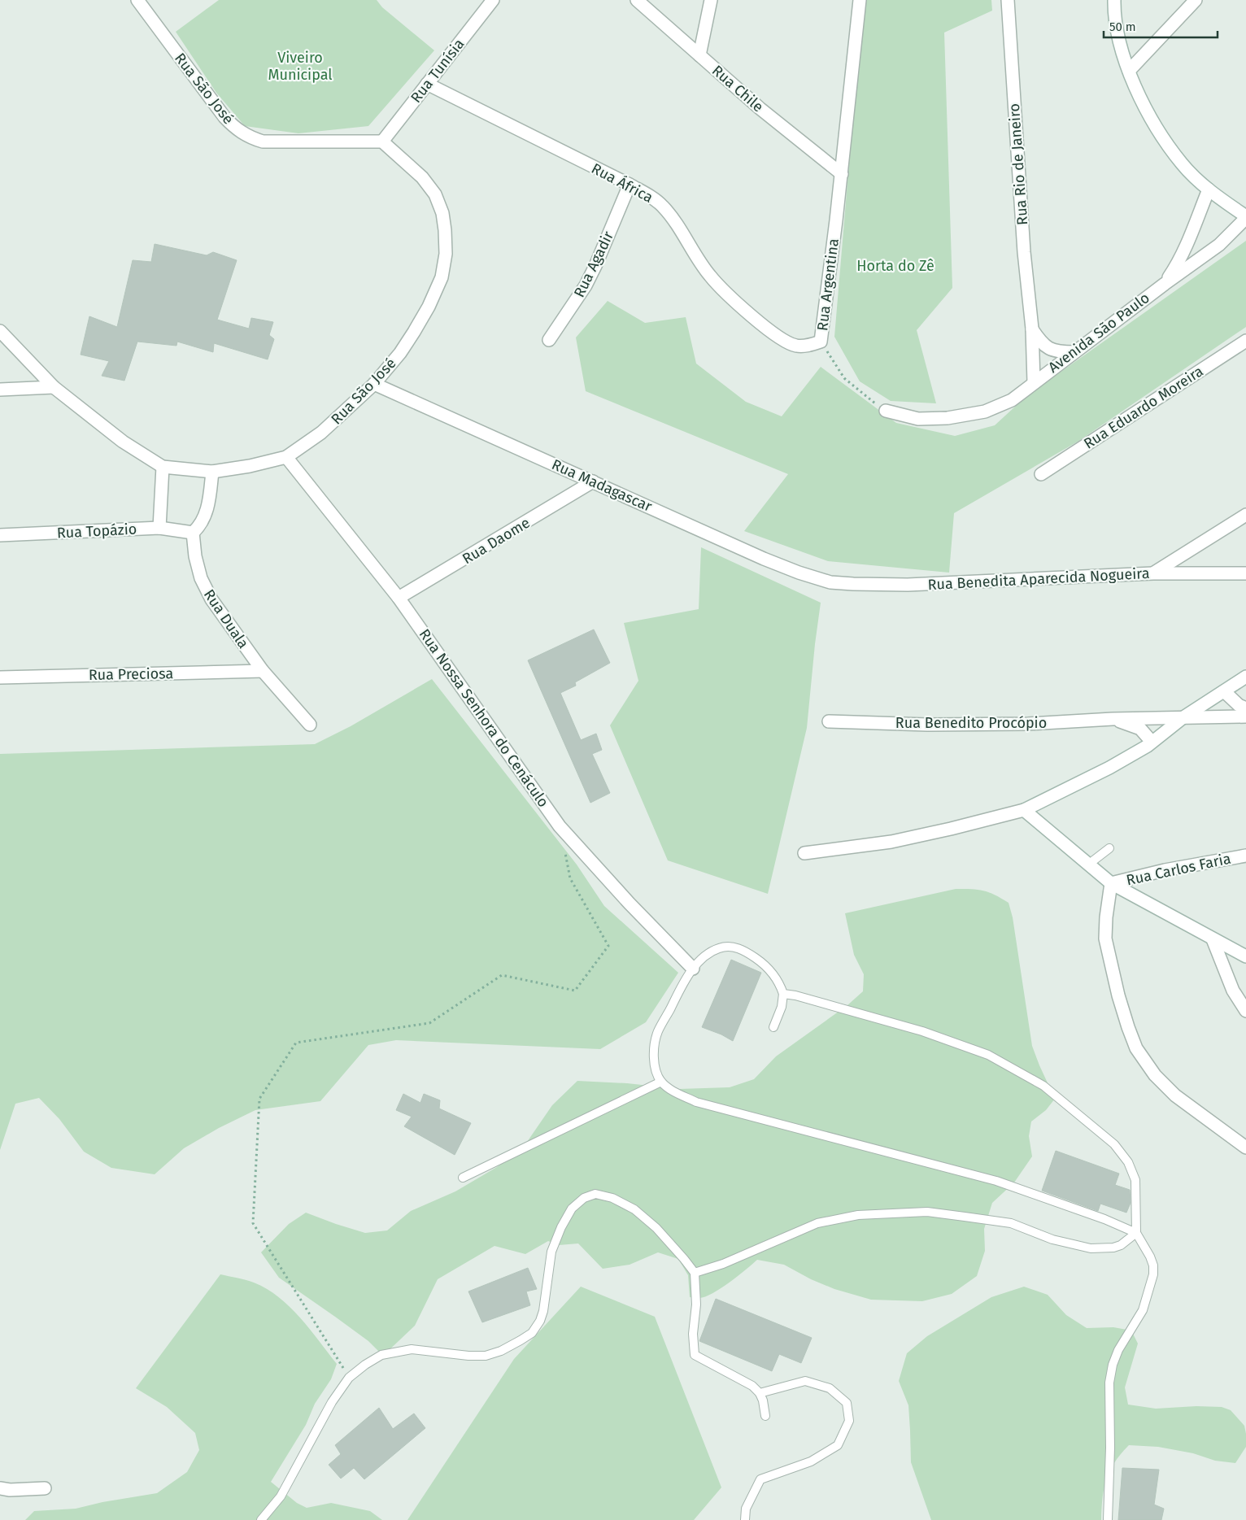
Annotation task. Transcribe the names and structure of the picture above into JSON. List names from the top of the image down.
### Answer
{
  "streets": {
    "street": [
      "Rua Tunísia",
      "Rua São José",
      "Rua Chile",
      "Rua Rio de Janeiro",
      "Rua África",
      "Rua Agadir",
      "Rua Argentina",
      "Avenida São Paulo",
      "Rua Eduardo Moreira",
      "Rua Madagascar",
      "Rua Topázio",
      "Rua Daome",
      "Rua Benedita Aparecida Nogueira",
      "Rua Duala",
      "Rua Preciosa",
      "Rua Nossa Senhora do Cenáculo",
      "Rua Benedito Procópio",
      "Rua Carlos Faria"
    ]
  },
  "crossings": [
    ["Rua Tunísia", "Rua São José"],
    ["Rua Tunísia", "Rua África"],
    ["Rua São José", "Rua Madagascar"],
    ["Rua São José", "Rua Nossa Senhora do Cenáculo"],
    ["Rua Chile", "Rua Argentina"],
    ["Rua Rio de Janeiro", "Avenida São Paulo"],
    ["Rua África", "Rua Agadir"],
    ["Rua África", "Rua Argentina"],
    ["Rua Madagascar", "Rua Daome"],
    ["Rua Madagascar", "Rua Benedita Aparecida Nogueira"],
    ["Rua Topázio", "Rua Duala"],
    ["Rua Daome", "Rua Nossa Senhora do Cenáculo"],
    ["Rua Duala", "Rua Preciosa"]
  ],
  "parks": ["Viveiro Municipal", "Horta do Zê"],
  "scale_bar": "50 m"
}
